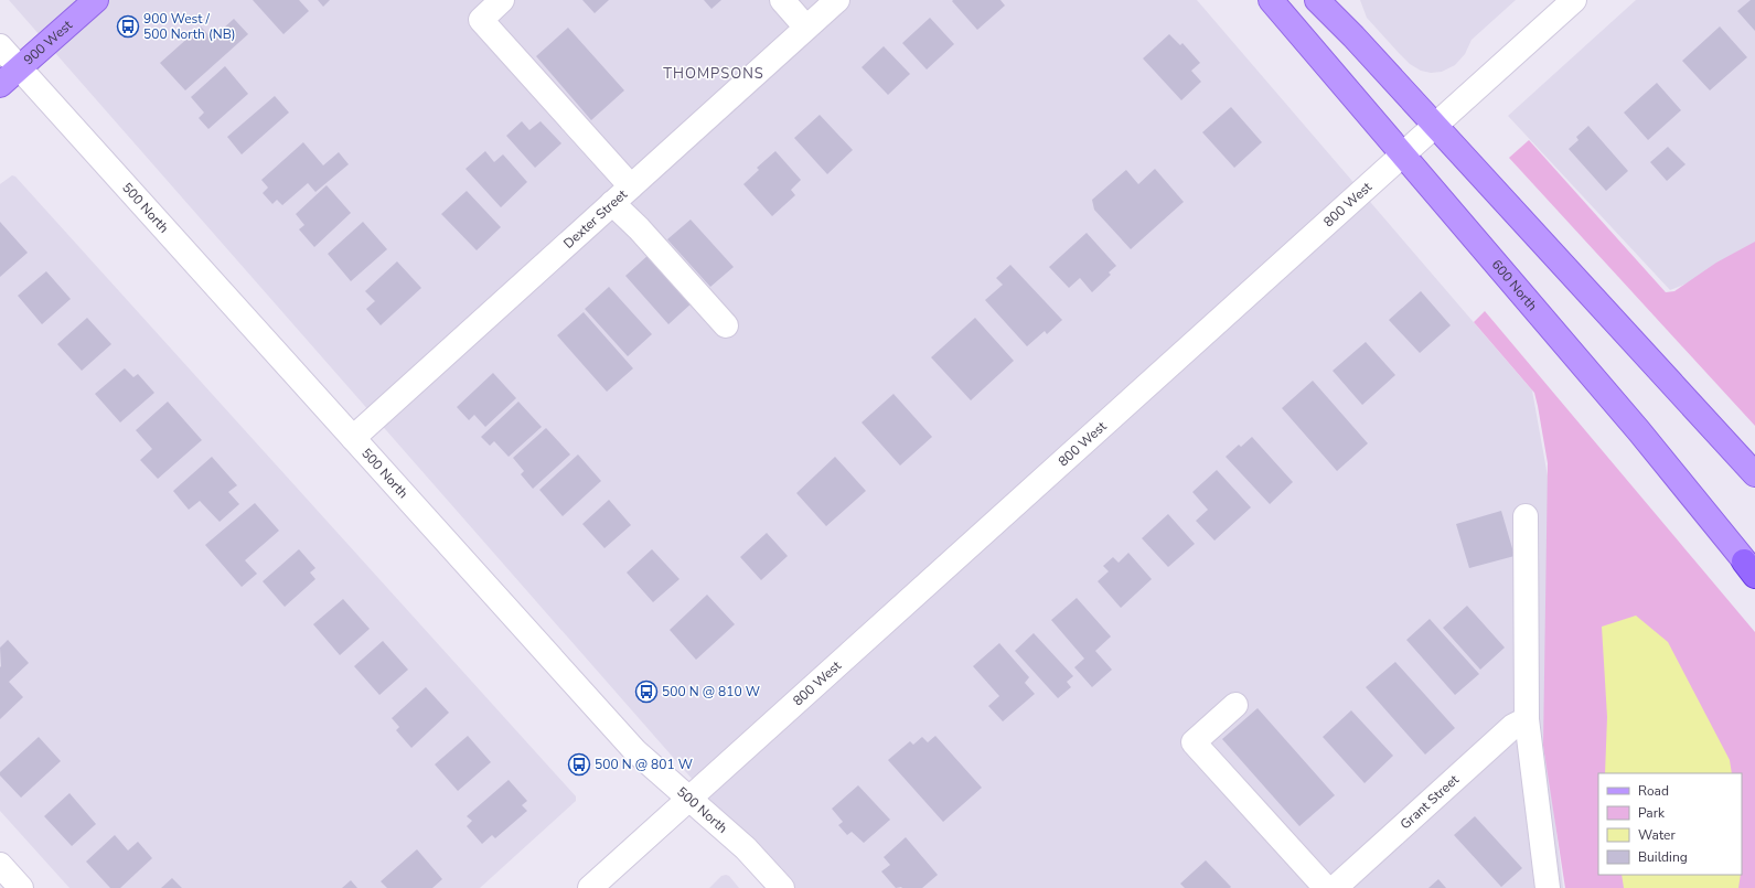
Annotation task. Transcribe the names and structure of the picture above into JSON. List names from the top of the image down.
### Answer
{
  "streets": {
    "main road": ["900 West", "600 North"],
    "street": [
      "800 West",
      "500 North",
      "Dexter Street",
      "Grant Street"
    ]
  },
  "crossings": [
    ["900 West", "500 North"],
    ["800 West", "500 North"],
    ["800 West", "600 North"],
    ["500 North", "Dexter Street"]
  ],
  "districts": ["THOMPSONS"],
  "places": {
    "bus stop": ["900 West / 500 North (NB)", "500 N @ 810 W", "500 N @ 801 W"]
  },
  "legend": [
    "Road",
    "Park",
    "Water",
    "Building"
  ]
}
